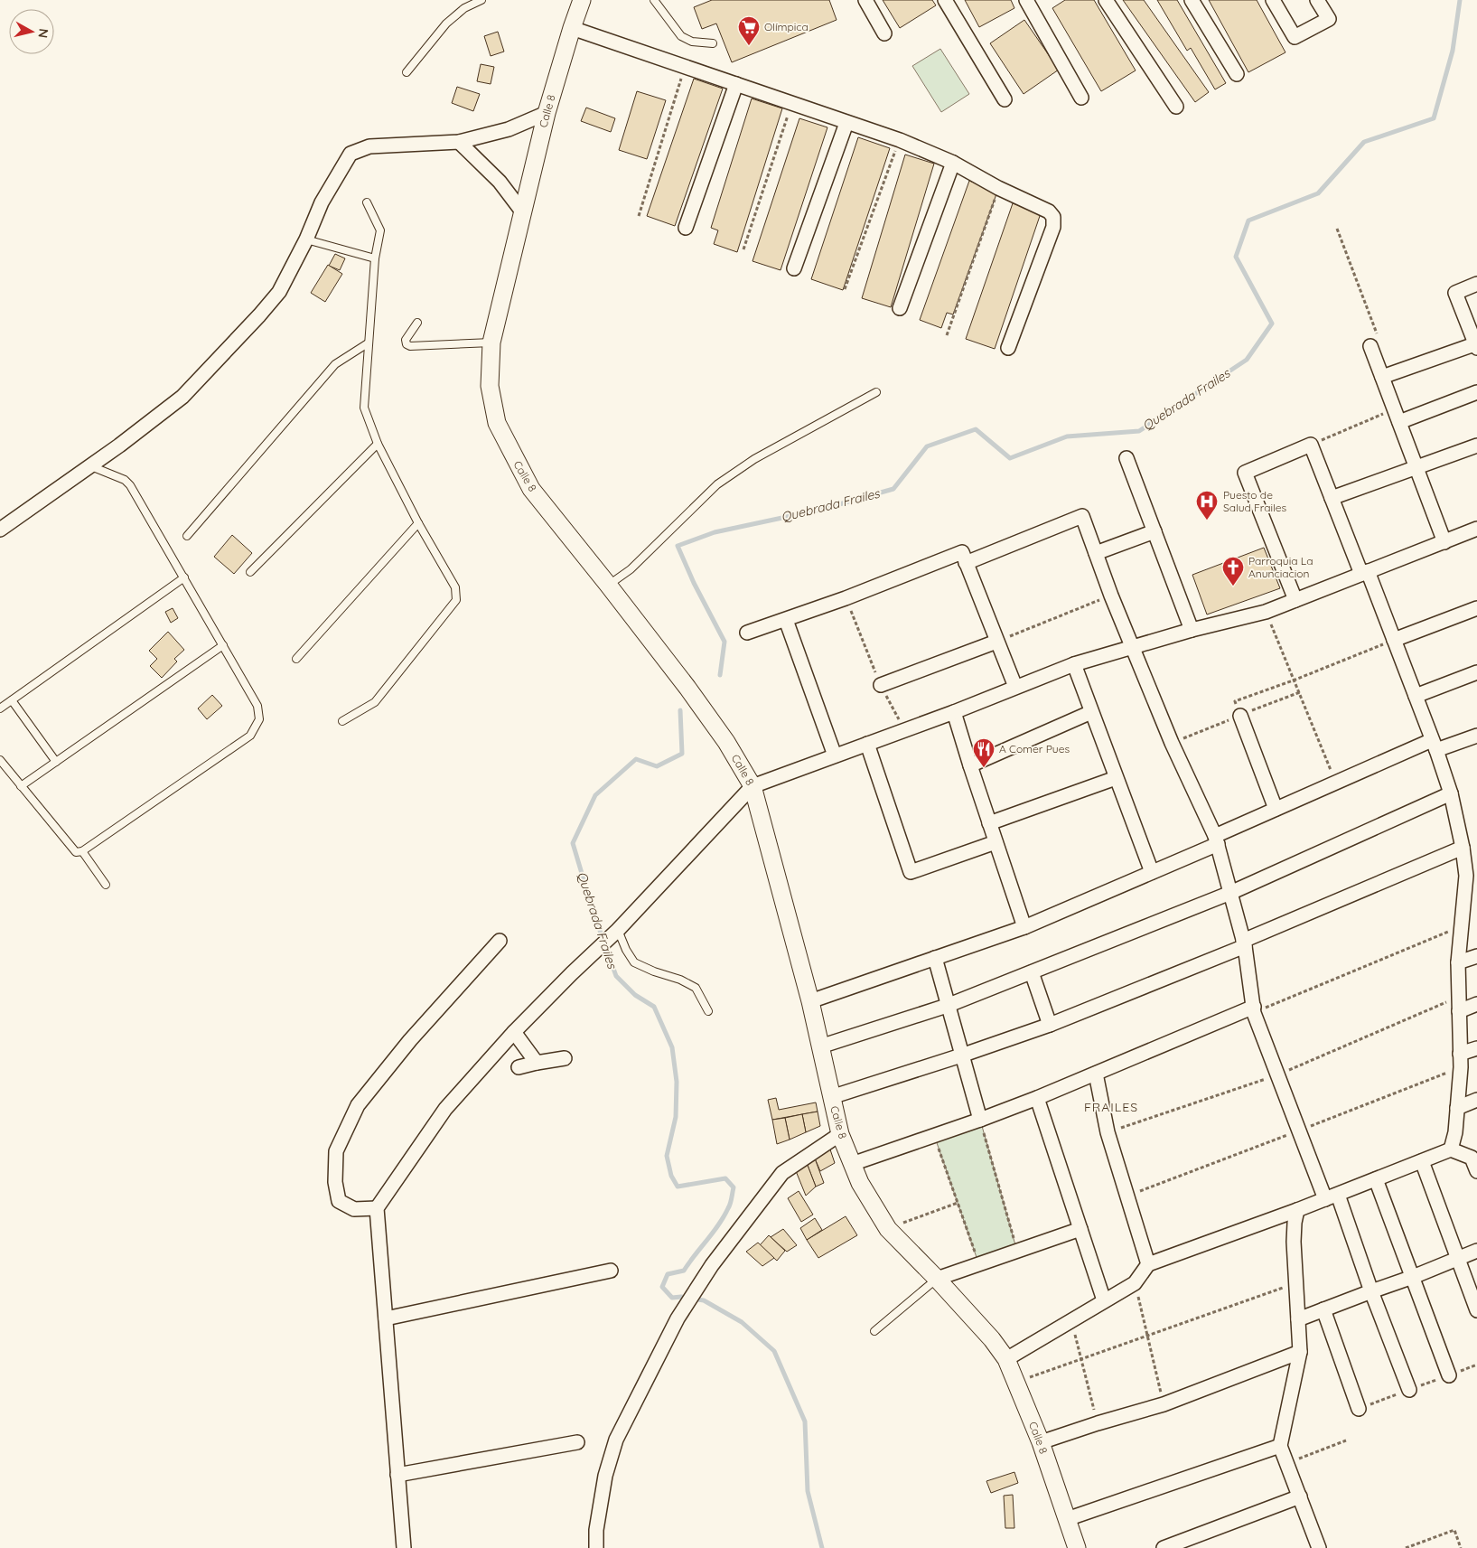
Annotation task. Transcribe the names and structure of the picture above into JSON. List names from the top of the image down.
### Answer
{
  "streets": {
    "street": ["Calle 8"]
  },
  "districts": ["FRAILES"],
  "water": ["Quebrada Frailes"],
  "places": {
    "supermarket": ["Olímpica"],
    "hospital": ["Puesto de Salud Frailes"],
    "church": ["Parroquia La Anunciacion"],
    "restaurant": ["A Comer Pues"]
  },
  "north": "right"
}
